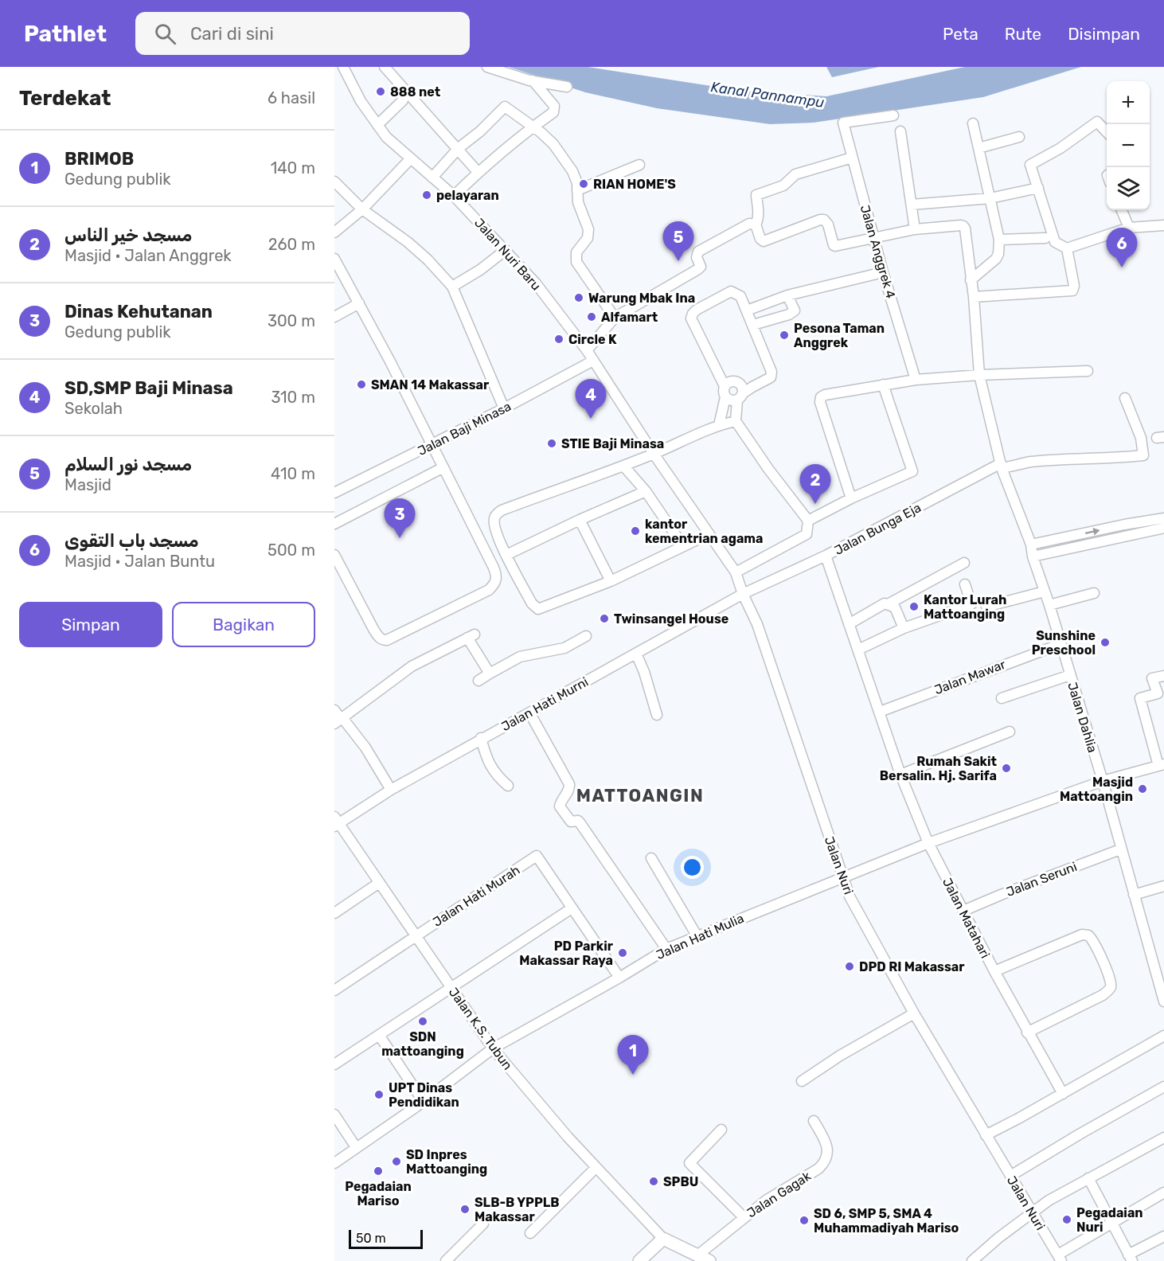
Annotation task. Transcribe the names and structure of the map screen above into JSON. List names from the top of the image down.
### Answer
{
  "streets": {
    "street": [
      "Jalan Anggrek 4",
      "Jalan Nuri Baru",
      "Jalan Baji Minasa",
      "Jalan Bunga Eja",
      "Jalan Mawar",
      "Jalan Hati Murni",
      "Jalan Dahlia",
      "Jalan Nuri",
      "Jalan Seruni",
      "Jalan Hati Murah",
      "Jalan Matahari",
      "Jalan Hati Mulia",
      "Jalan K.S. Tubun",
      "Jalan Gagak"
    ]
  },
  "crossings": [
    ["Jalan Nuri Baru", "Jalan Baji Minasa"],
    ["Jalan Nuri Baru", "Jalan Nuri"],
    ["Jalan Bunga Eja", "Jalan Hati Murni"],
    ["Jalan Bunga Eja", "Jalan Dahlia"],
    ["Jalan Bunga Eja", "Jalan Nuri"],
    ["Jalan Bunga Eja", "Jalan Matahari"],
    ["Jalan Mawar", "Jalan Dahlia"],
    ["Jalan Mawar", "Jalan Matahari"],
    ["Jalan Hati Murni", "Jalan Nuri"],
    ["Jalan Hati Murni", "Jalan K.S. Tubun"],
    ["Jalan Dahlia", "Jalan Seruni"],
    ["Jalan Dahlia", "Jalan Hati Mulia"],
    ["Jalan Nuri", "Jalan Hati Mulia"],
    ["Jalan Seruni", "Jalan Matahari"],
    ["Jalan Hati Murah", "Jalan K.S. Tubun"],
    ["Jalan Matahari", "Jalan Hati Mulia"],
    ["Jalan Hati Mulia", "Jalan K.S. Tubun"]
  ],
  "districts": ["MATTOANGIN"],
  "water": ["Kanal Pannampu"],
  "places": [
    "888 net",
    "RIAN HOME'S",
    "pelayaran",
    "Warung Mbak Ina",
    "Alfamart",
    "Pesona Taman Anggrek",
    "Circle K",
    "SMAN 14 Makassar",
    "STIE Baji Minasa",
    "kantor kementrian agama",
    "Kantor Lurah Mattoanging",
    "Twinsangel House",
    "Sunshine Preschool",
    "Rumah Sakit Bersalin. Hj. Sarifa",
    "Masjid Mattoangin",
    "PD Parkir Makassar Raya",
    "DPD RI Makassar",
    "SDN mattoanging",
    "UPT Dinas Pendidikan",
    "SD Inpres Mattoanging",
    "Pegadaian Mariso",
    "SPBU",
    "SLB-B YPPLB Makassar",
    "Pegadaian Nuri",
    "SD 6, SMP 5, SMA 4 Muhammadiyah Mariso"
  ],
  "scale_bar": "50 m",
  "page": {
    "header": "Pathlet",
    "search": "Cari di sini",
    "nav": ["Peta", "Rute", "Disimpan"],
    "heading": ["Terdekat", "6 hasil"],
    "map_buttons": ["+", "−"],
    "list": [
      {
        "mark": "1",
        "name": "BRIMOB",
        "note": "Gedung publik",
        "value": "140 m"
      },
      {
        "mark": "2",
        "name": "مسجد خير الناس",
        "note": "Masjid · Jalan Anggrek",
        "value": "260 m"
      },
      {
        "mark": "3",
        "name": "Dinas Kehutanan",
        "note": "Gedung publik",
        "value": "300 m"
      },
      {
        "mark": "4",
        "name": "SD,SMP Baji Minasa",
        "note": "Sekolah",
        "value": "310 m"
      },
      {
        "mark": "5",
        "name": "مسجد نور السلام",
        "note": "Masjid",
        "value": "410 m"
      },
      {
        "mark": "6",
        "name": "مسجد باب التقوى",
        "note": "Masjid · Jalan Buntu",
        "value": "500 m"
      }
    ],
    "pins": [
      "5",
      "6",
      "4",
      "2",
      "3",
      "1"
    ],
    "buttons": ["Simpan", "Bagikan"],
    "scale": "50 m"
  }
}
